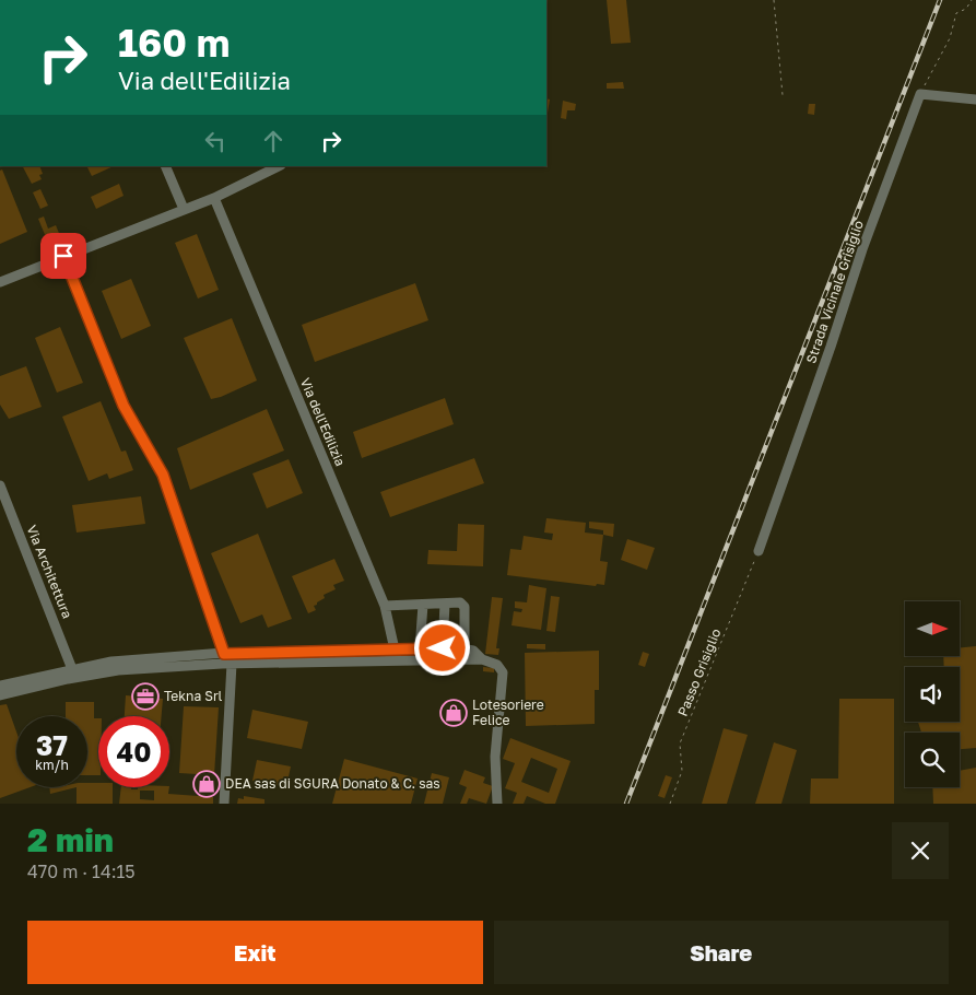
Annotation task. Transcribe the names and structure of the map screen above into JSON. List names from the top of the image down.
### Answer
{
  "streets": {
    "street": ["Strada Vicinale Grisiglio", "Via dell'Edilizia", "Via Architettura"],
    "path": ["Passo Grisiglio"]
  },
  "crossings": [
    ["Strada Vicinale Grisiglio", "Passo Grisiglio"]
  ],
  "places": {
    "office": ["Tekna Srl"],
    "shop": ["Lotesoriere Felice", "DEA sas di SGURA Donato & C. sas"]
  },
  "north": "right",
  "page": {
    "turn": ["160 m", "Via dell'Edilizia"],
    "speed": "37 km/h",
    "limit": "40",
    "heading": ["2 min", "470 m · 14:15"],
    "buttons": ["Exit", "Share"]
  }
}
